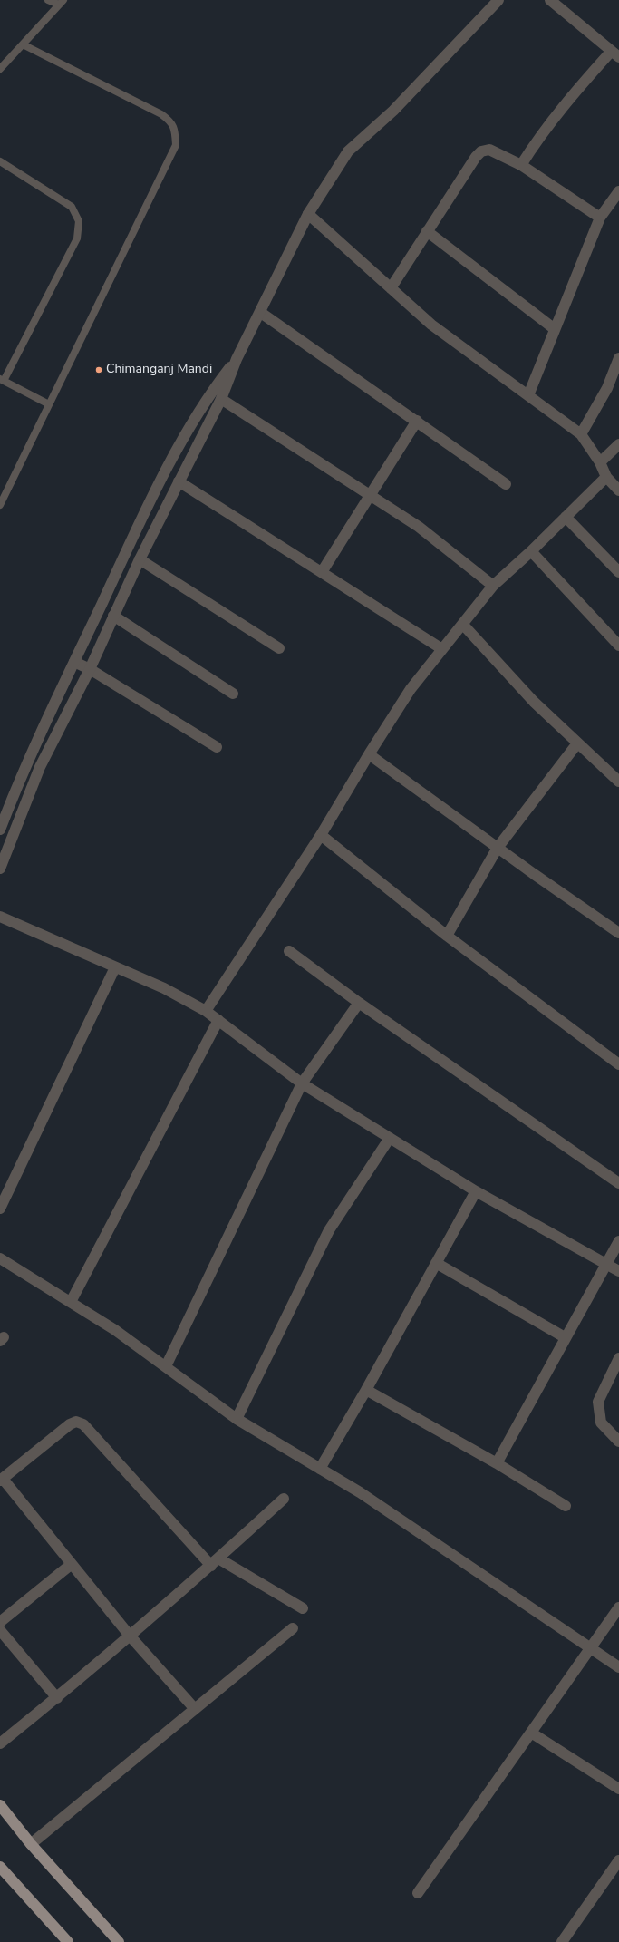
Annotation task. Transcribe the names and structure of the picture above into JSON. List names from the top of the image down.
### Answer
{
  "places": ["Chimanganj Mandi"]
}
